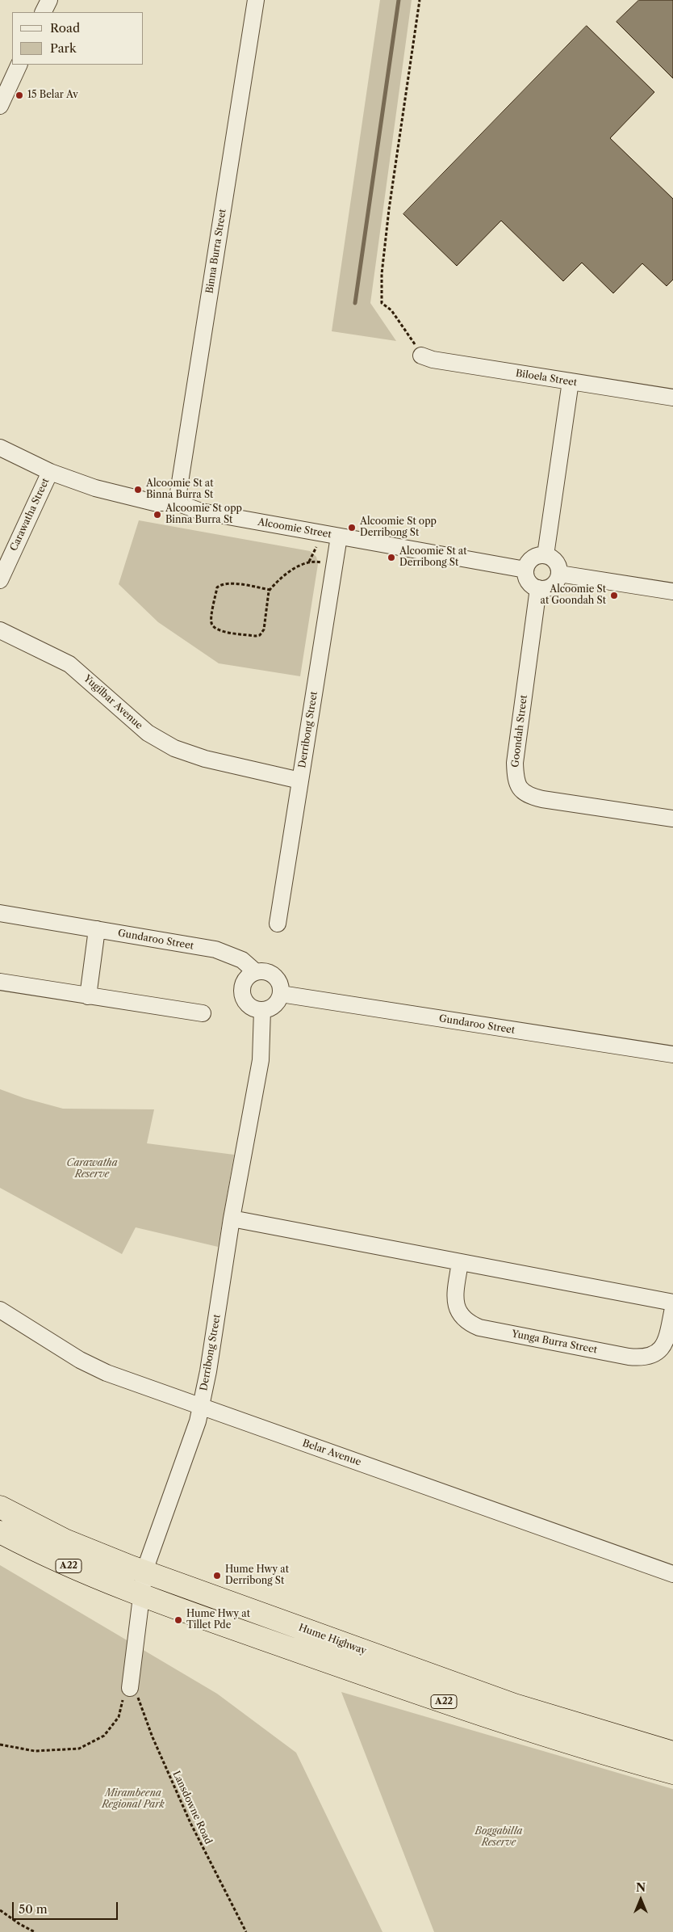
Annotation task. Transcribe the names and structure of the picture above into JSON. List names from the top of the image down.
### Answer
{
  "streets": {
    "highway": ["A22", "Hume Highway"],
    "street": [
      "Binna Burra Street",
      "Biloela Street",
      "Carawatha Street",
      "Alcoomie Street",
      "Yugilbar Avenue",
      "Derribong Street",
      "Goondah Street",
      "Gundaroo Street",
      "Yunga Burra Street",
      "Belar Avenue"
    ],
    "path": ["Lansdowne Road"]
  },
  "crossings": [
    ["Binna Burra Street", "Alcoomie Street"],
    ["Carawatha Street", "Alcoomie Street"],
    ["Alcoomie Street", "Derribong Street"],
    ["Alcoomie Street", "Goondah Street"],
    ["Yugilbar Avenue", "Derribong Street"],
    ["Derribong Street", "Gundaroo Street"],
    ["Derribong Street", "Belar Avenue"],
    ["Derribong Street", "A22"],
    ["Derribong Street", "Hume Highway"],
    ["Derribong Street", "Lansdowne Road"]
  ],
  "parks": ["Carawatha Reserve", "Mirambeena Regional Park", "Boggabilla Reserve"],
  "places": [
    "15 Belar Av",
    "Alcoomie St at Binna Burra St",
    "Alcoomie St opp Binna Burra St",
    "Alcoomie St opp Derribong St",
    "Alcoomie St at Derribong St",
    "Alcoomie St at Goondah St",
    "Hume Hwy at Derribong St",
    "Hume Hwy at Tillet Pde"
  ],
  "legend": ["Road", "Park"],
  "scale_bar": "50 m",
  "north": "top"
}
